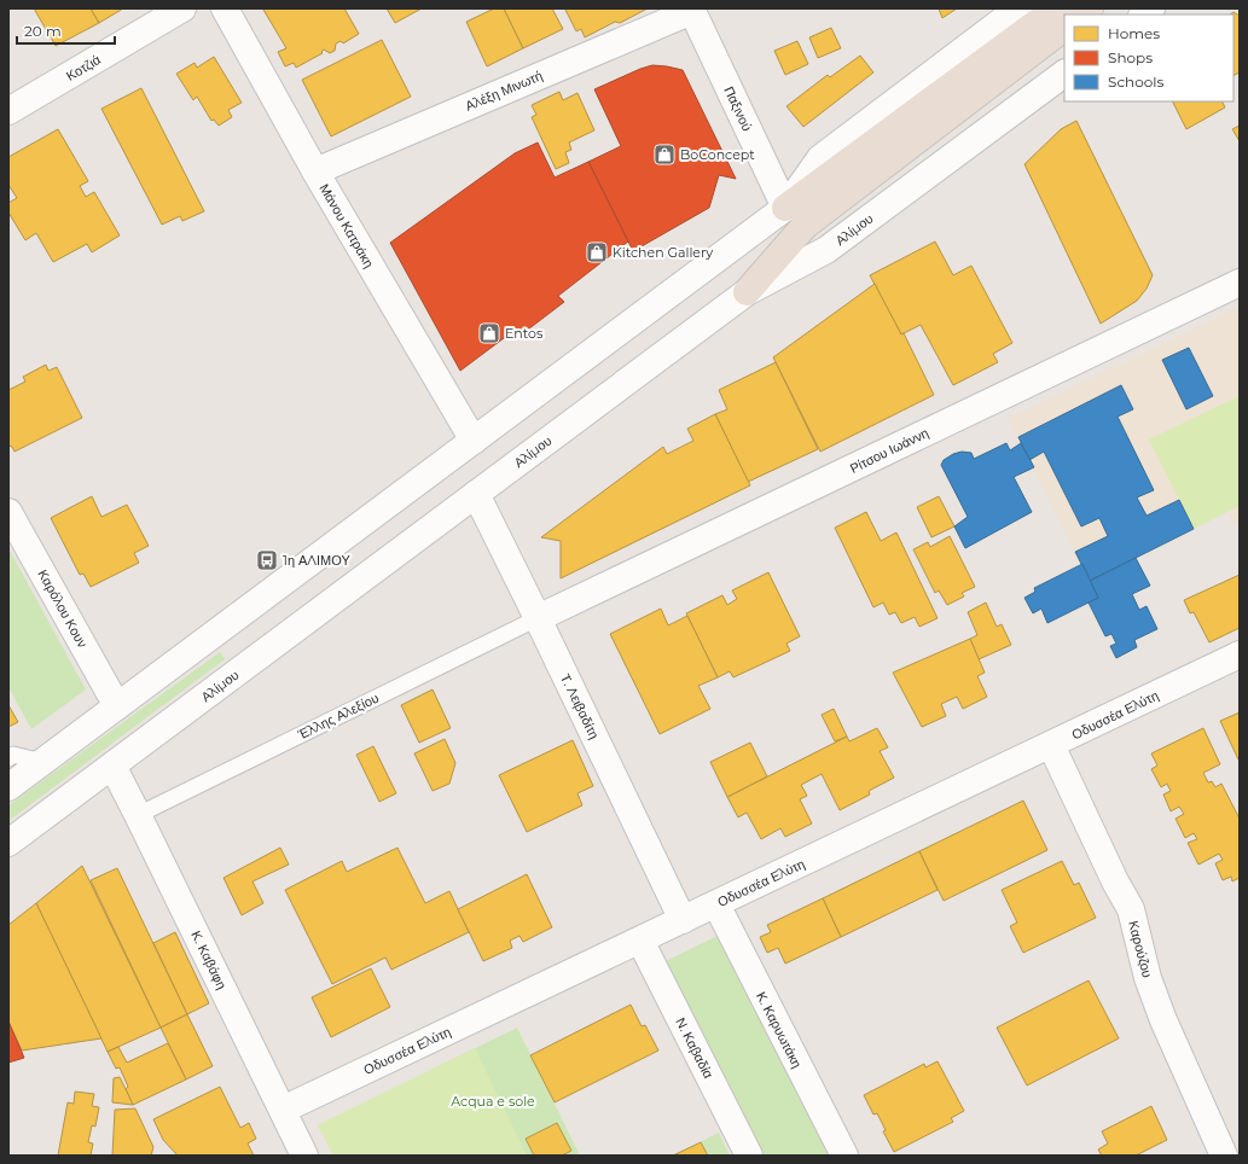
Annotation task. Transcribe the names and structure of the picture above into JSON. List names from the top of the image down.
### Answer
{
  "streets": {
    "street": [
      "Κοτζιά",
      "Αλέξη Μινωτή",
      "Παξινού",
      "Μάνου Κατράκη",
      "Αλίμου",
      "Ρίτσου Ιωάννη",
      "Καρόλου Κουν",
      "Τ. Λειβαδίτη",
      "Οδυσσέα Ελύτη",
      "Καρούζου",
      "Κ. Καβάφη",
      "Κ. Καρυωτάκη",
      "Ν. Καβαδία"
    ],
    "lane": ["Έλλης Αλεξίου"]
  },
  "crossings": [
    ["Αλέξη Μινωτή", "Παξινού"],
    ["Αλέξη Μινωτή", "Μάνου Κατράκη"],
    ["Αλίμου", "Τ. Λειβαδίτη"],
    ["Αλίμου", "Κ. Καβάφη"],
    ["Ρίτσου Ιωάννη", "Τ. Λειβαδίτη"],
    ["Ρίτσου Ιωάννη", "Έλλης Αλεξίου"],
    ["Τ. Λειβαδίτη", "Οδυσσέα Ελύτη"],
    ["Τ. Λειβαδίτη", "Έλλης Αλεξίου"],
    ["Οδυσσέα Ελύτη", "Καρούζου"],
    ["Οδυσσέα Ελύτη", "Κ. Καβάφη"],
    ["Οδυσσέα Ελύτη", "Κ. Καρυωτάκη"],
    ["Οδυσσέα Ελύτη", "Ν. Καβαδία"],
    ["Έλλης Αλεξίου", "Κ. Καβάφη"]
  ],
  "parks": ["Acqua e sole"],
  "places": {
    "shop": ["BoConcept", "Kitchen Gallery", "Entos"],
    "bus stop": ["1η ΑΛΙΜΟΥ"]
  },
  "legend": ["Homes", "Shops", "Schools"],
  "scale_bar": "20 m"
}
